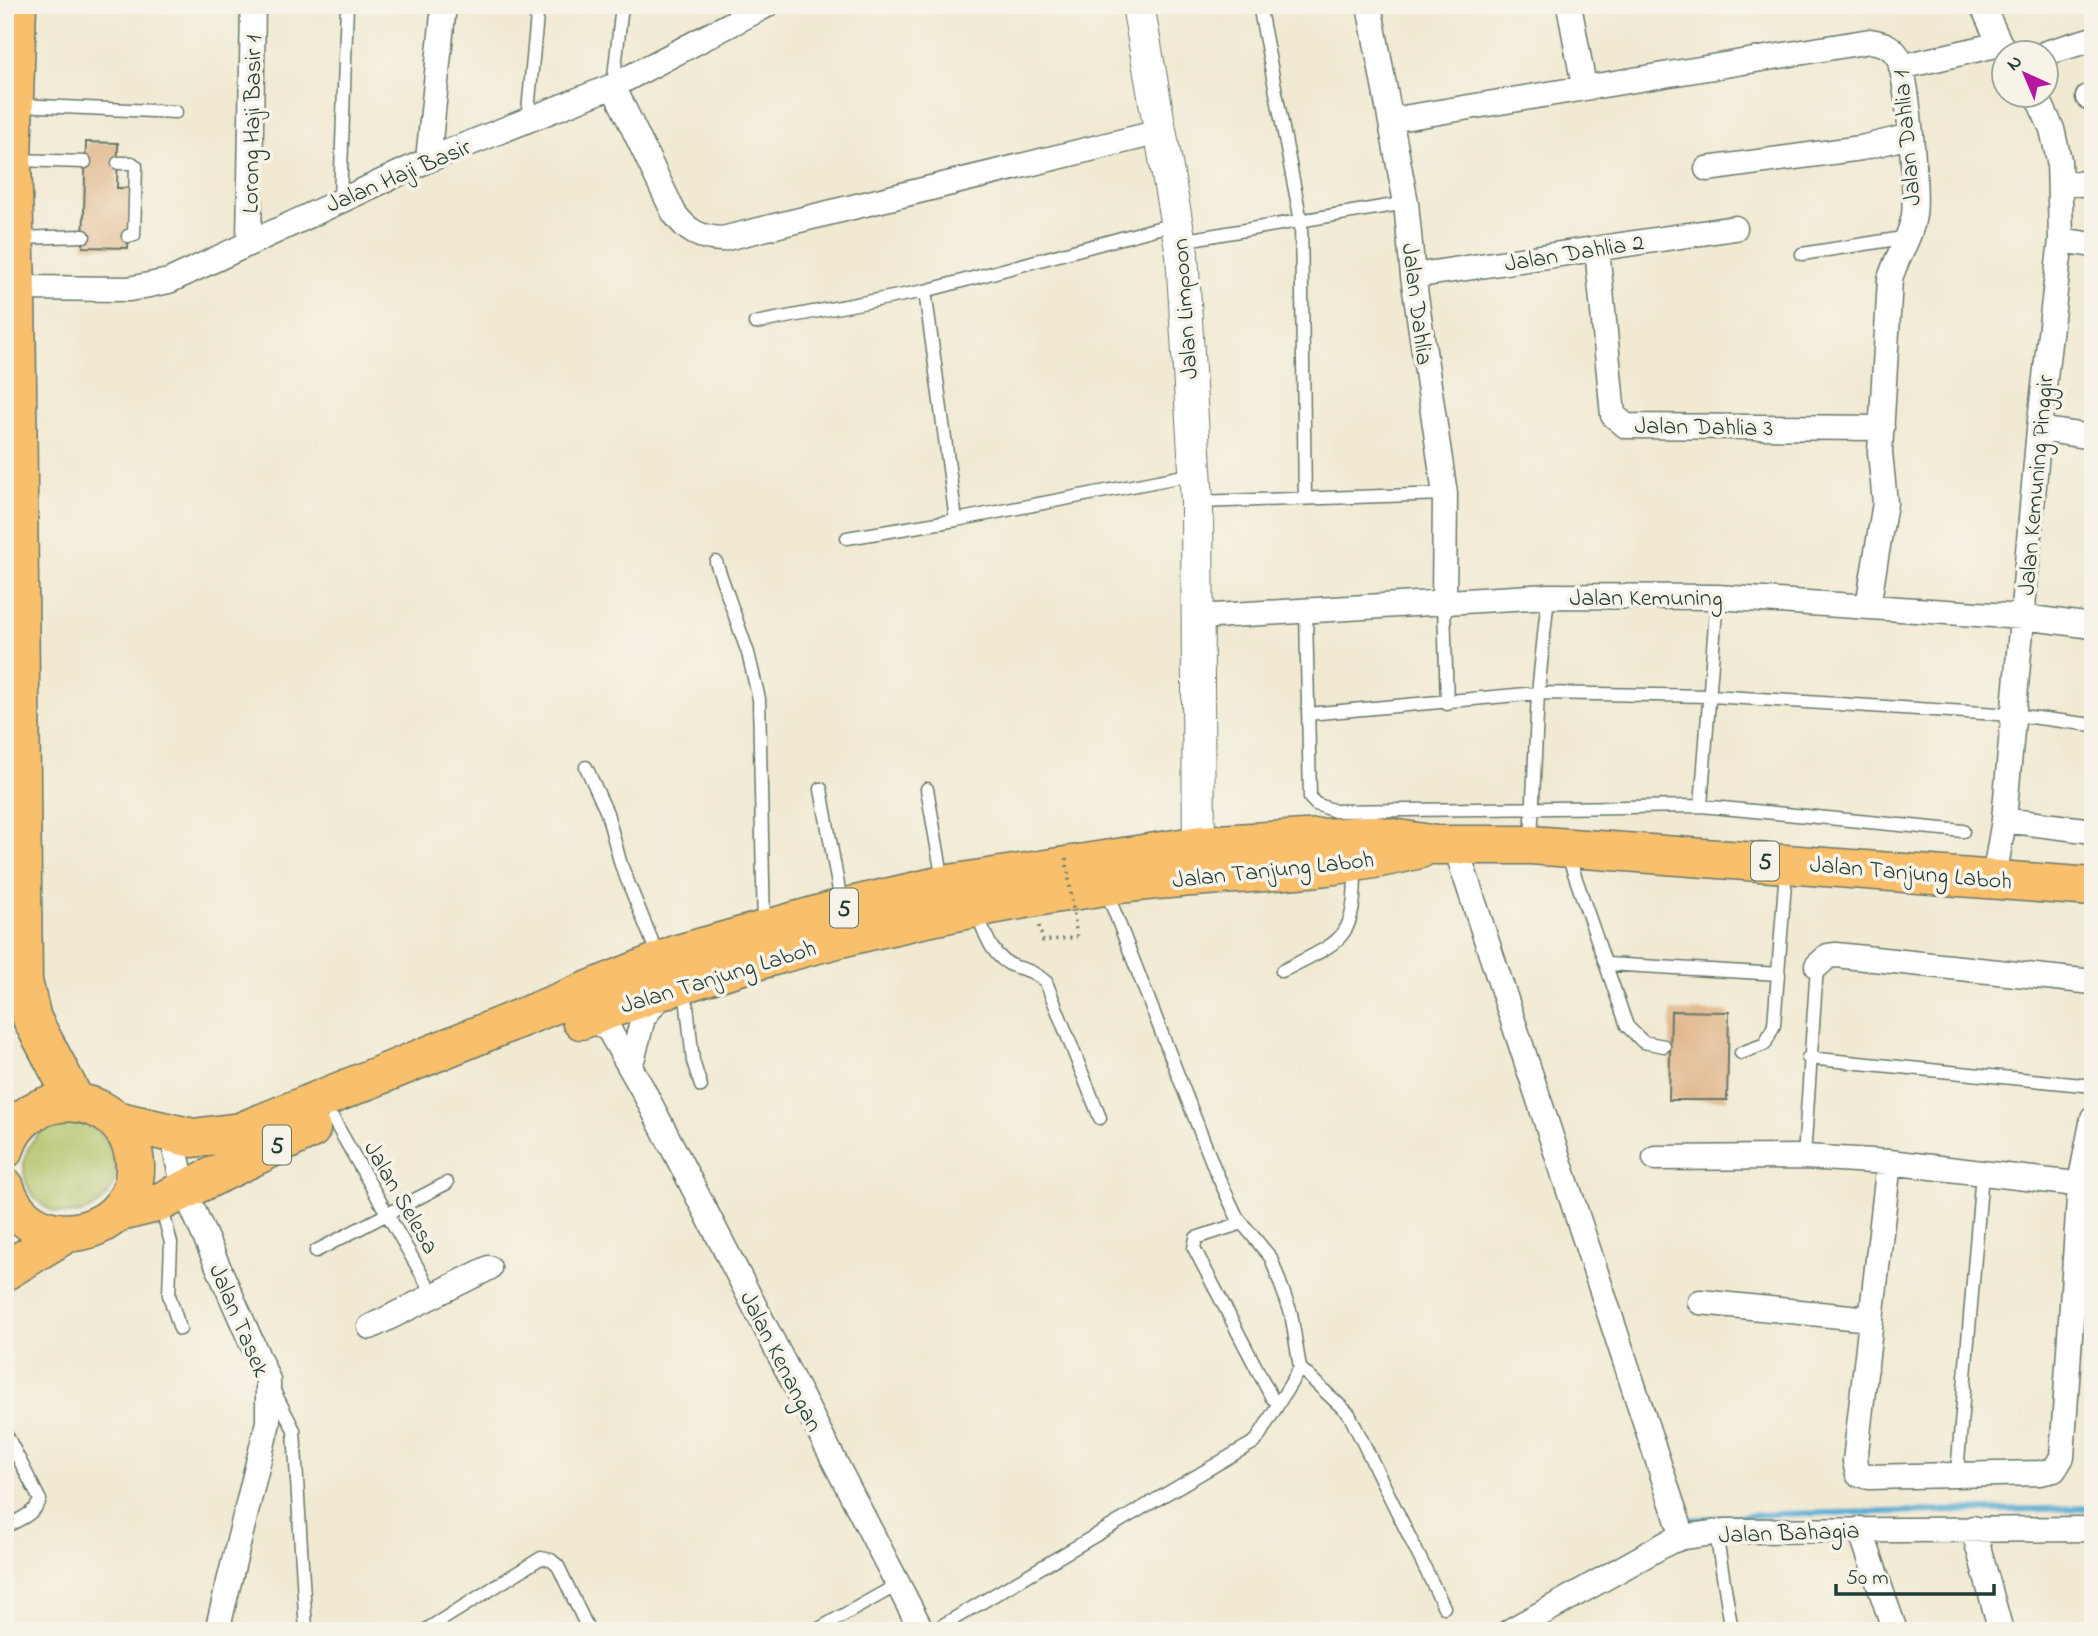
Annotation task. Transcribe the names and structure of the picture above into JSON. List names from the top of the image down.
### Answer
{
  "streets": {
    "main road": ["5", "Jalan Tanjung Laboh"],
    "street": [
      "Lorong Haji Basir 1",
      "Jalan Dahlia 1",
      "Jalan Haji Basir",
      "Jalan Dahlia 2",
      "Jalan Dahlia",
      "Jalan Limpoon",
      "Jalan Dahlia 3",
      "Jalan Kemuning Pinggir",
      "Jalan Kemuning",
      "Jalan Tasek",
      "Jalan Kenangan",
      "Jalan Bahagia"
    ],
    "lane": ["Jalan Selesa"]
  },
  "crossings": [
    ["Lorong Haji Basir 1", "Jalan Haji Basir"],
    ["Jalan Dahlia 1", "Jalan Dahlia"],
    ["Jalan Dahlia 1", "Jalan Dahlia 3"],
    ["Jalan Dahlia 1", "Jalan Kemuning"],
    ["Jalan Dahlia 2", "Jalan Dahlia"],
    ["Jalan Dahlia 2", "Jalan Dahlia 3"],
    ["Jalan Dahlia", "Jalan Kemuning"],
    ["Jalan Limpoon", "Jalan Kemuning"],
    ["Jalan Limpoon", "Jalan Tanjung Laboh"],
    ["Jalan Kemuning Pinggir", "Jalan Kemuning"],
    ["Jalan Kemuning Pinggir", "Jalan Tanjung Laboh"],
    ["5", "Jalan Tanjung Laboh"],
    ["Jalan Tanjung Laboh", "Jalan Selesa"],
    ["Jalan Tanjung Laboh", "Jalan Tasek"],
    ["Jalan Tanjung Laboh", "Jalan Kenangan"]
  ],
  "scale_bar": "50 m",
  "north": "top left"
}
